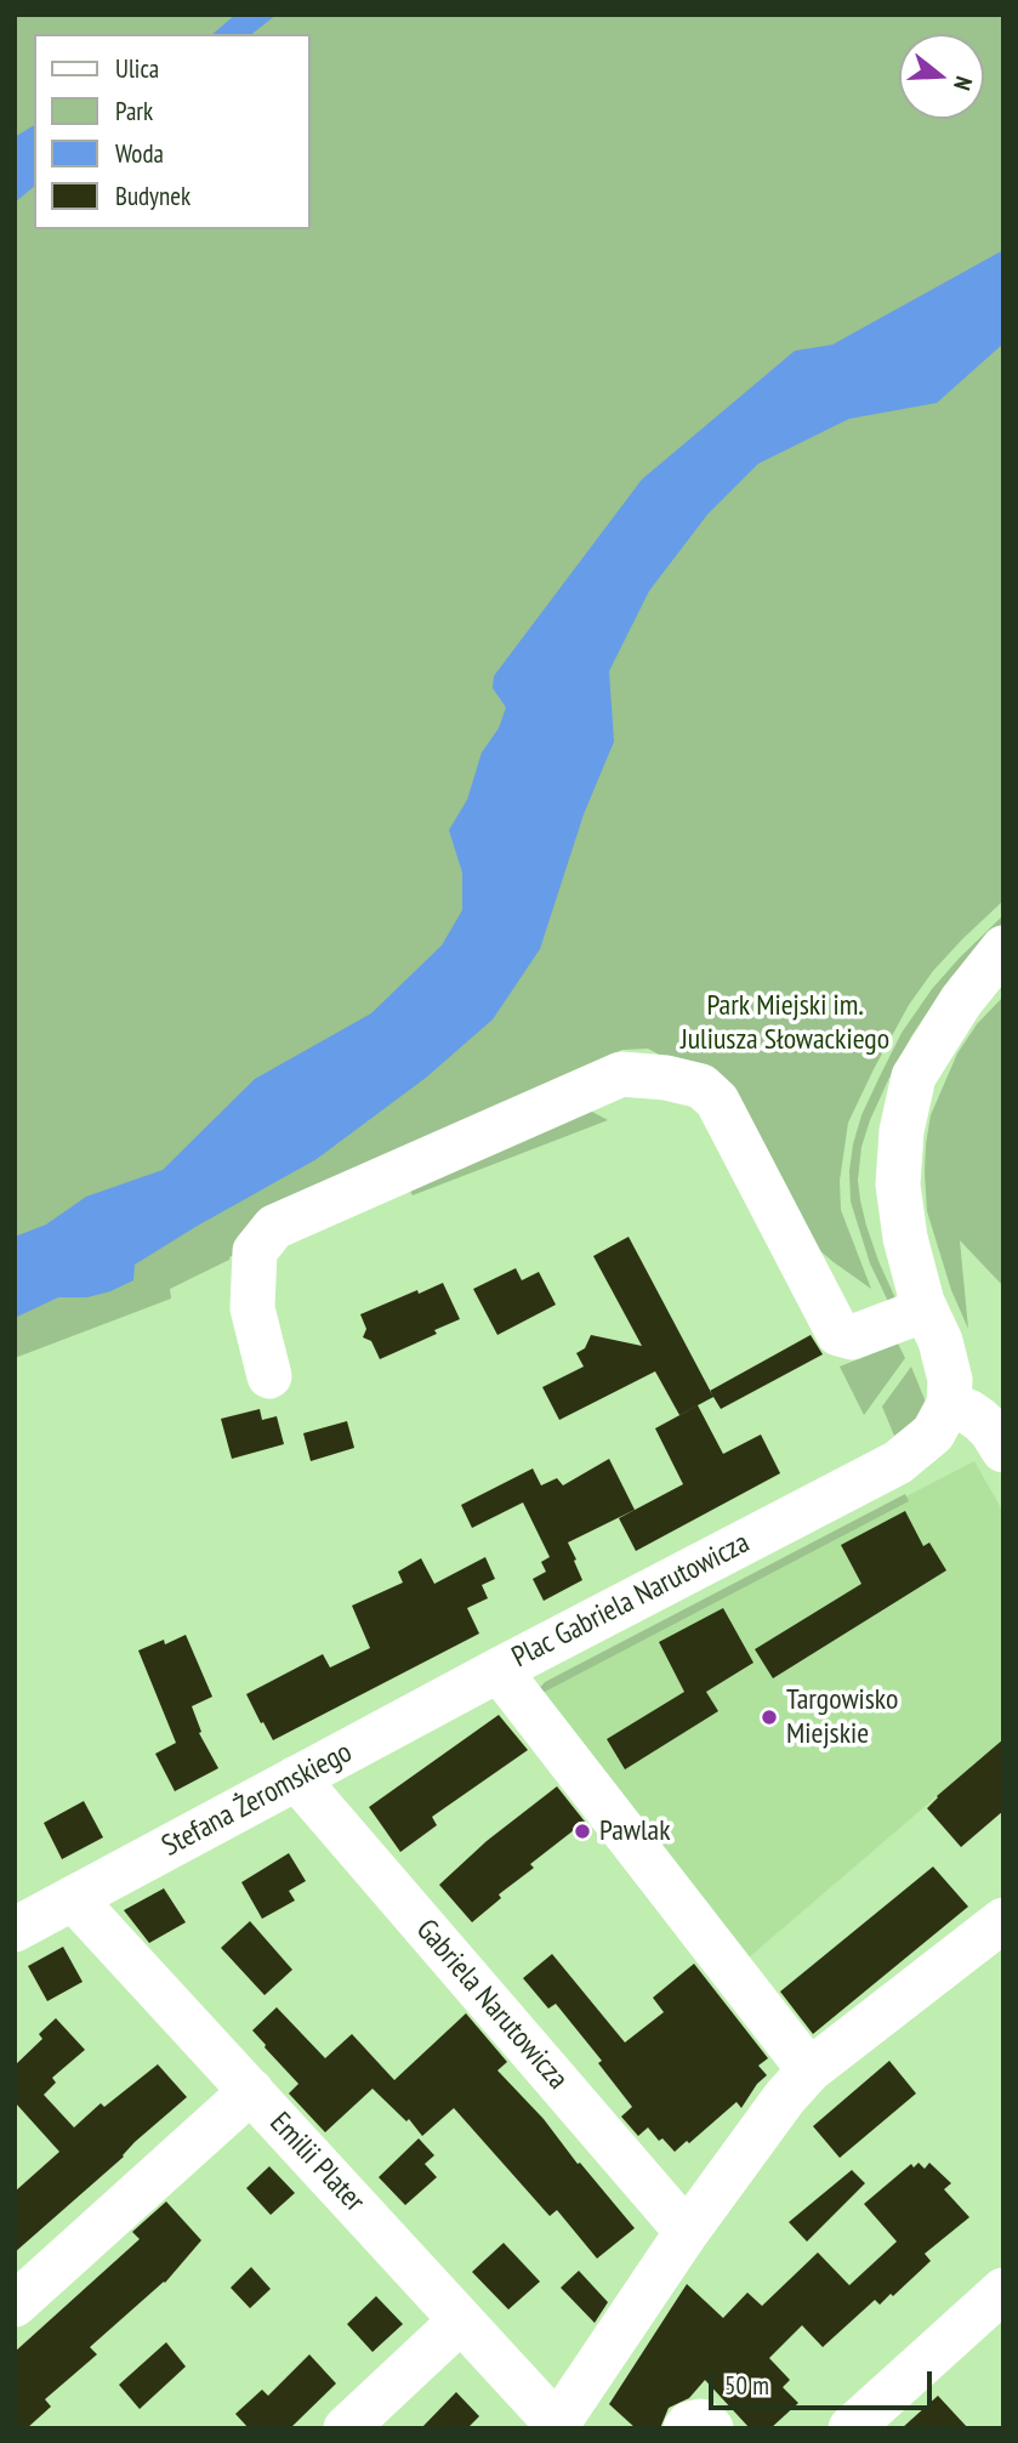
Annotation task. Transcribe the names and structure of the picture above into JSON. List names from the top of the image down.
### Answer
{
  "streets": {
    "street": [
      "Plac Gabriela Narutowicza",
      "Stefana Żeromskiego",
      "Gabriela Narutowicza",
      "Emilii Plater"
    ]
  },
  "crossings": [
    ["Plac Gabriela Narutowicza", "Stefana Żeromskiego"],
    ["Stefana Żeromskiego", "Gabriela Narutowicza"],
    ["Stefana Żeromskiego", "Emilii Plater"]
  ],
  "parks": ["Park Miejski im. Juliusza Słowackiego"],
  "places": ["Targowisko Miejskie", "Pawlak"],
  "legend": [
    "Ulica",
    "Park",
    "Woda",
    "Budynek"
  ],
  "scale_bar": "50 m",
  "north": "right"
}
